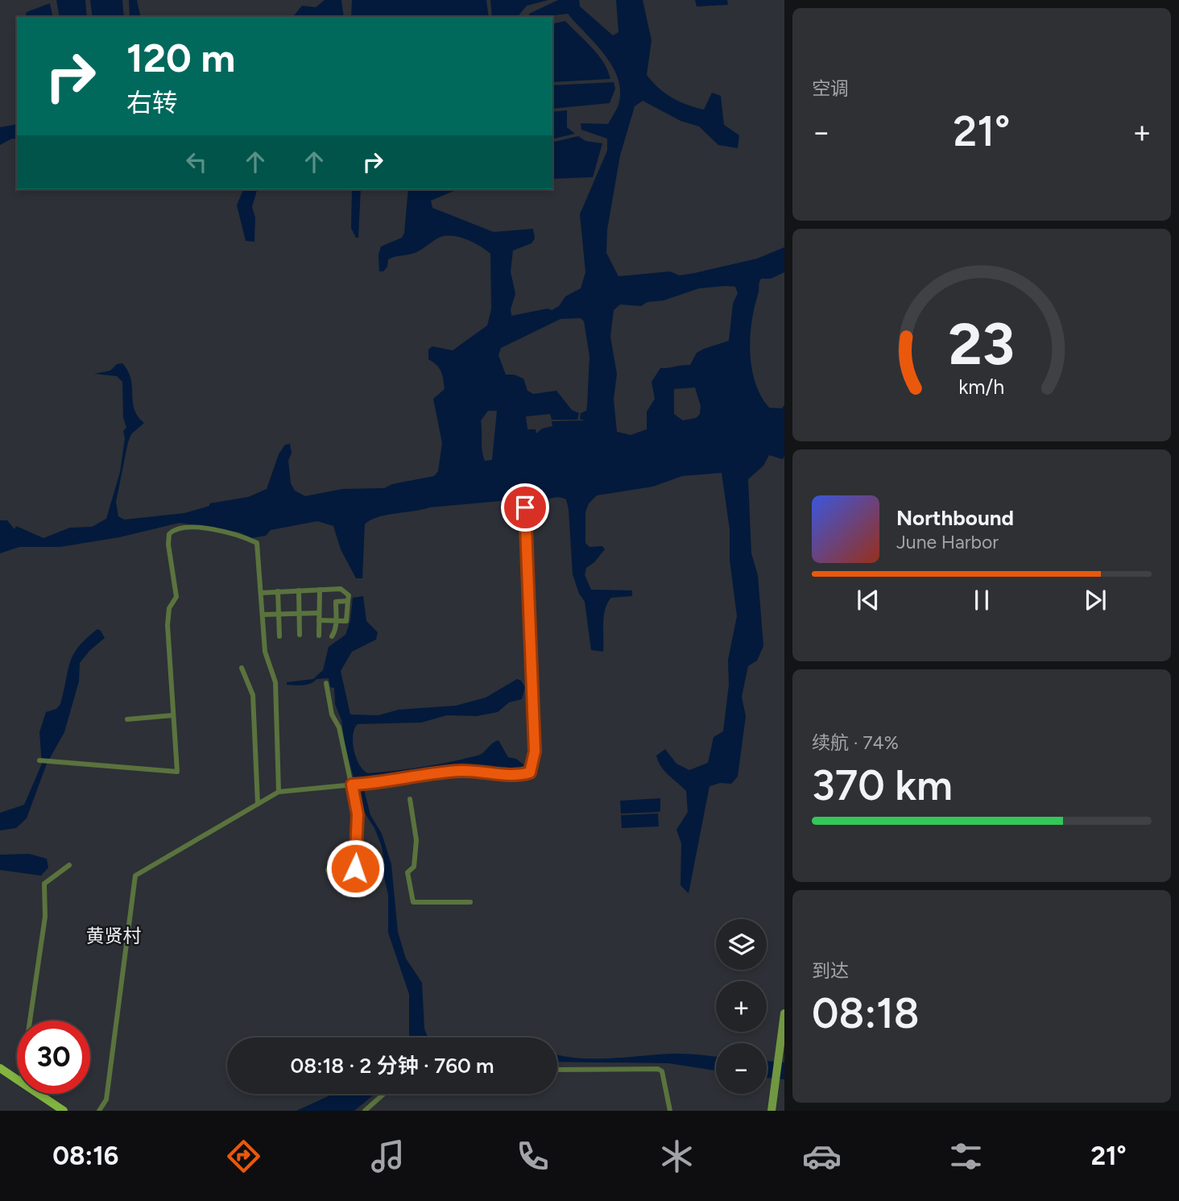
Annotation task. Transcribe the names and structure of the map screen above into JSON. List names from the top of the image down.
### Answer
{
  "districts": ["黄贤村"],
  "page": {
    "tile": [
      "空调",
      ["续航 · 74%", "370 km"],
      ["到达", "08:18"]
    ],
    "turn": ["120 m", "右转"],
    "heat": ["−", "21°", "+"],
    "song": ["Northbound", "June Harbor"],
    "map_buttons": ["+", "−"],
    "limit": "30",
    "trip": "08:18 · 2 分钟 · 760 m",
    "tabs": ["08:16", "21°"],
    "gauge": ["23", "km/h"]
  }
}
